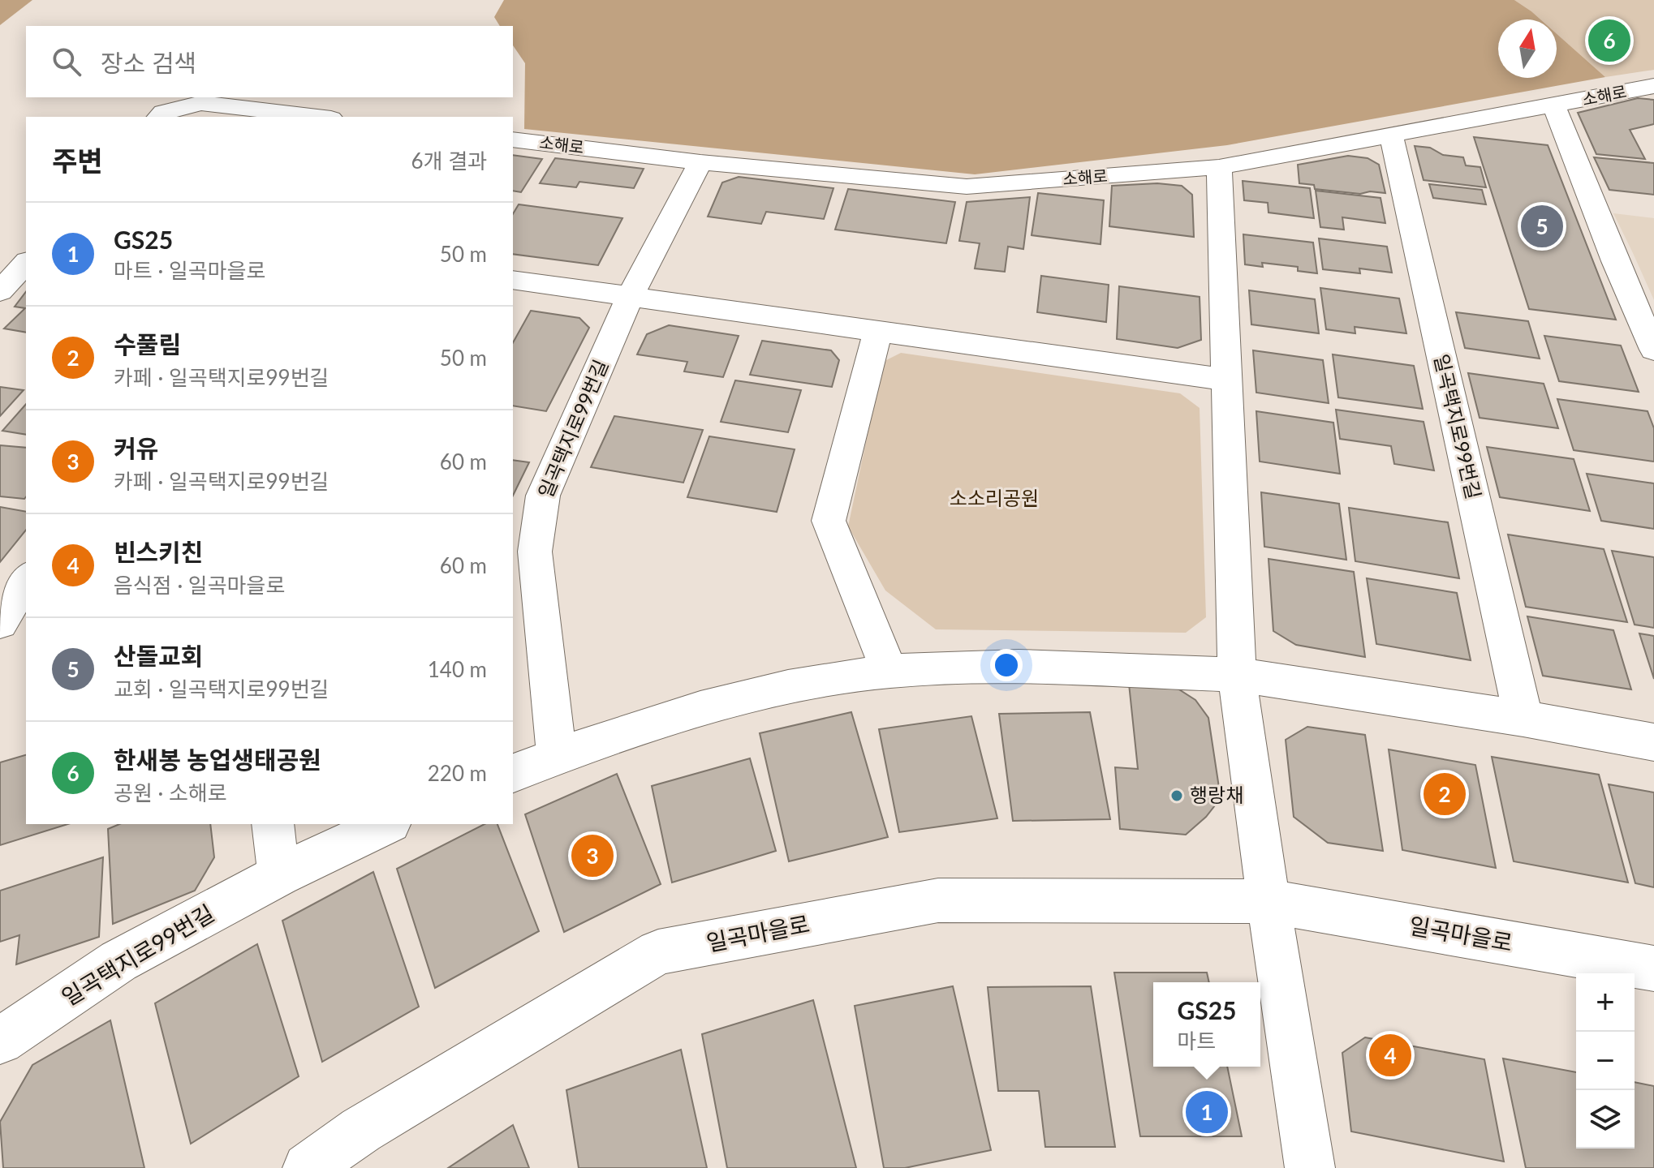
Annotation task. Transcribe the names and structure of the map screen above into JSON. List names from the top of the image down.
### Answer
{
  "streets": {
    "street": ["소해로", "일곡택지로99번길", "일곡마을로"]
  },
  "crossings": [
    ["소해로", "일곡택지로99번길"]
  ],
  "parks": ["소소리공원"],
  "places": ["행랑채"],
  "north": "top",
  "page": {
    "pins": [
      "6",
      "5",
      "2",
      "3",
      "4",
      "1"
    ],
    "search": "장소 검색",
    "heading": ["주변", "6개 결과"],
    "list": [
      {
        "mark": "1",
        "name": "GS25",
        "note": "마트 · 일곡마을로",
        "value": "50 m"
      },
      {
        "mark": "2",
        "name": "수풀림",
        "note": "카페 · 일곡택지로99번길",
        "value": "50 m"
      },
      {
        "mark": "3",
        "name": "커유",
        "note": "카페 · 일곡택지로99번길",
        "value": "60 m"
      },
      {
        "mark": "4",
        "name": "빈스키친",
        "note": "음식점 · 일곡마을로",
        "value": "60 m"
      },
      {
        "mark": "5",
        "name": "산돌교회",
        "note": "교회 · 일곡택지로99번길",
        "value": "140 m"
      },
      {
        "mark": "6",
        "name": "한새봉 농업생태공원",
        "note": "공원 · 소해로",
        "value": "220 m"
      }
    ],
    "map_buttons": ["+", "−"],
    "popup": ["GS25", "마트"]
  }
}
